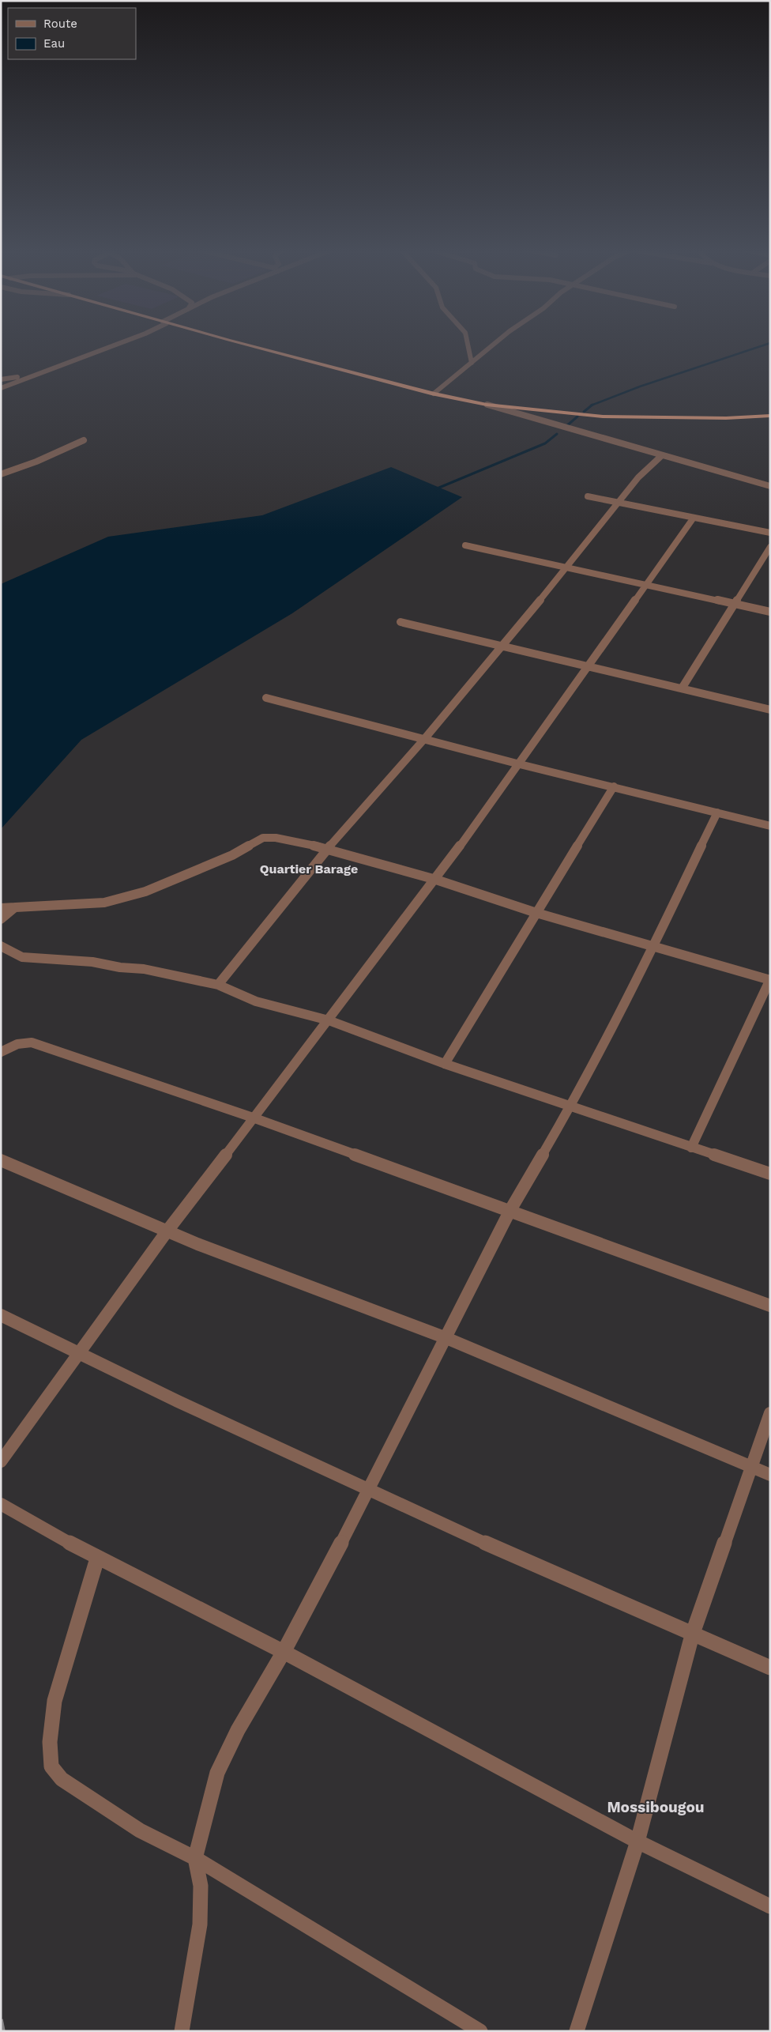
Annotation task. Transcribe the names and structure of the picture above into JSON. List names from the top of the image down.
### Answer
{
  "districts": ["Quartier Barage", "Mossibougou"],
  "legend": ["Route", "Eau"]
}
